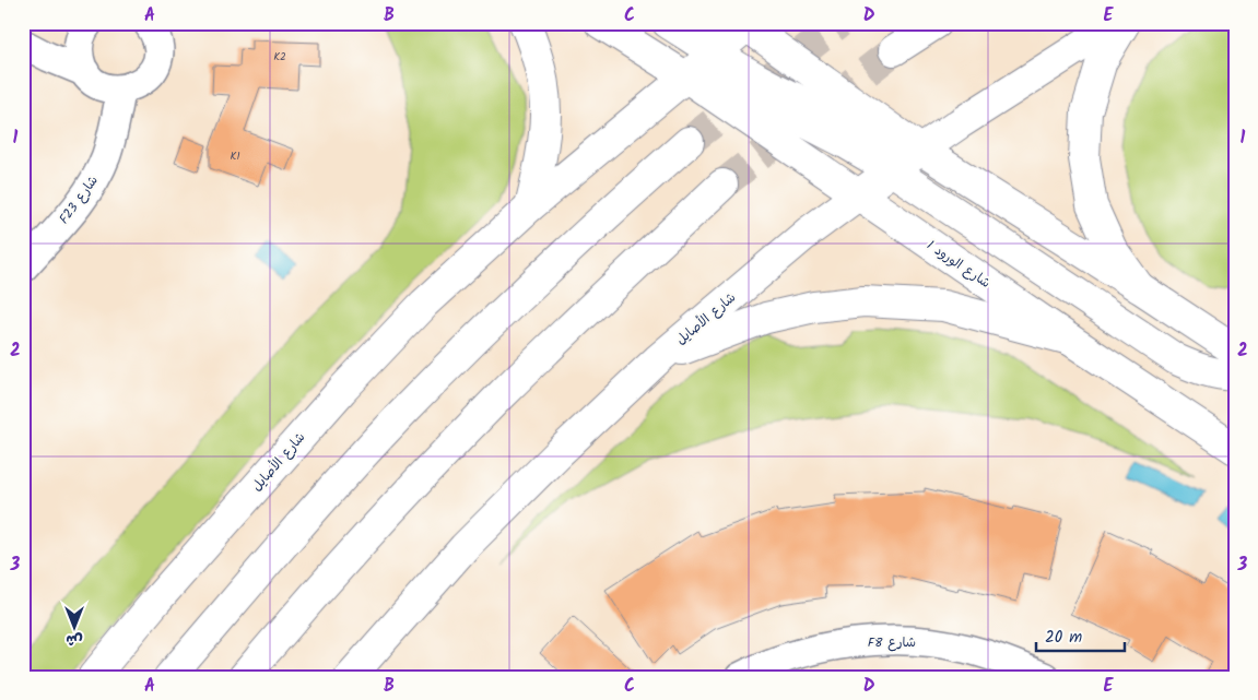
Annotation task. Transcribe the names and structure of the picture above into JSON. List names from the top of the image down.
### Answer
{
  "streets": {
    "main road": ["شارع الورود 1", "شارع الأصايل"],
    "street": ["F23 شارع", "F8 شارع"]
  },
  "crossings": [
    ["شارع الورود 1", "شارع الأصايل"]
  ],
  "house_numbers": ["K2", "K1"],
  "scale_bar": "20 m",
  "north": "bottom",
  "grid": {
    "columns": [
      "A",
      "B",
      "C",
      "D",
      "E"
    ],
    "rows": ["1", "2", "3"]
  }
}
